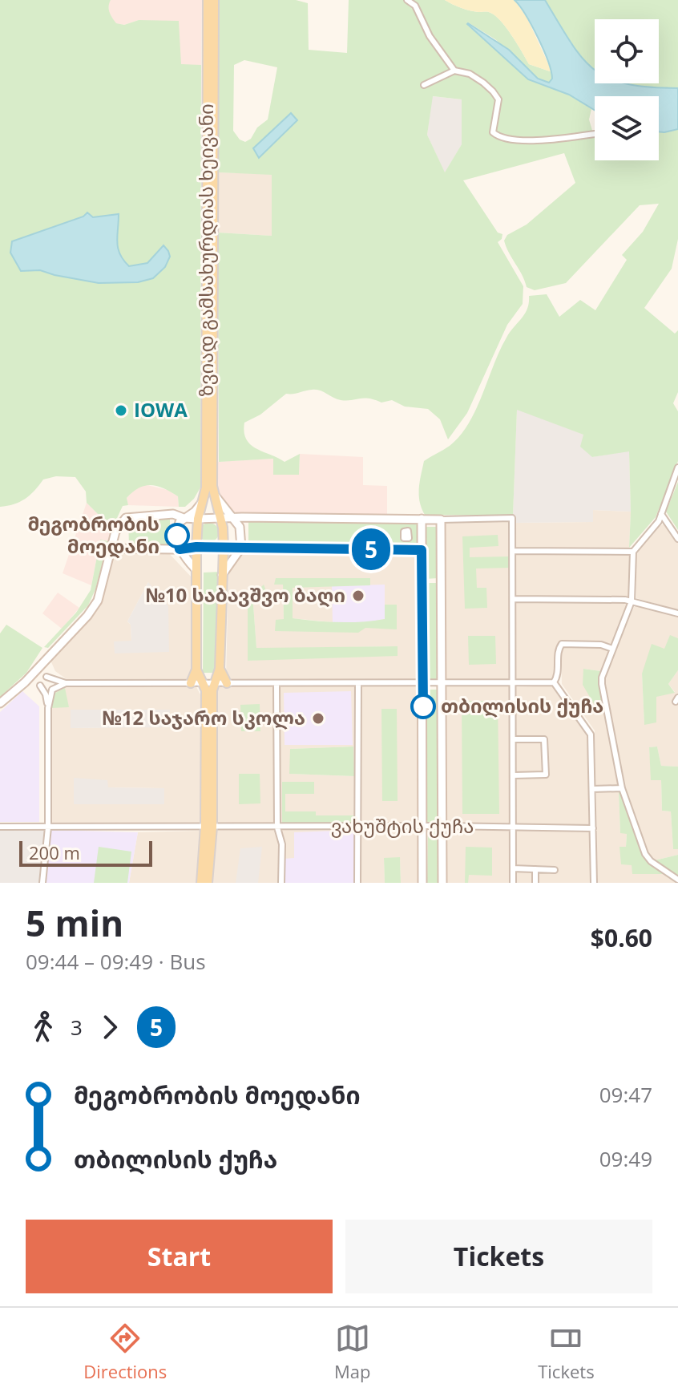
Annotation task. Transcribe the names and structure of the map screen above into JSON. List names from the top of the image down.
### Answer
{
  "streets": {
    "main road": ["ზვიად გამსახურდიას ხეივანი"],
    "street": ["ვახუშტის ქუჩა"]
  },
  "places": [
    "IOWA",
    "მეგობრობის მოედანი",
    "№10 საბავშვო ბაღი",
    "თბილისის ქუჩა",
    "№12 საჯარო სკოლა"
  ],
  "lines": ["bus line 5"],
  "scale_bar": "200 m",
  "page": {
    "on_map": "5",
    "scale": "200 m",
    "heading": ["5 min", "09:44 – 09:49 · Bus", "$0.60"],
    "legs": ["3", "5"],
    "list": [
      {
        "name": "მეგობრობის მოედანი",
        "value": "09:47"
      },
      {
        "name": "თბილისის ქუჩა",
        "value": "09:49"
      }
    ],
    "buttons": ["Start", "Tickets"],
    "tabs": ["Directions", "Map", "Tickets"]
  }
}
